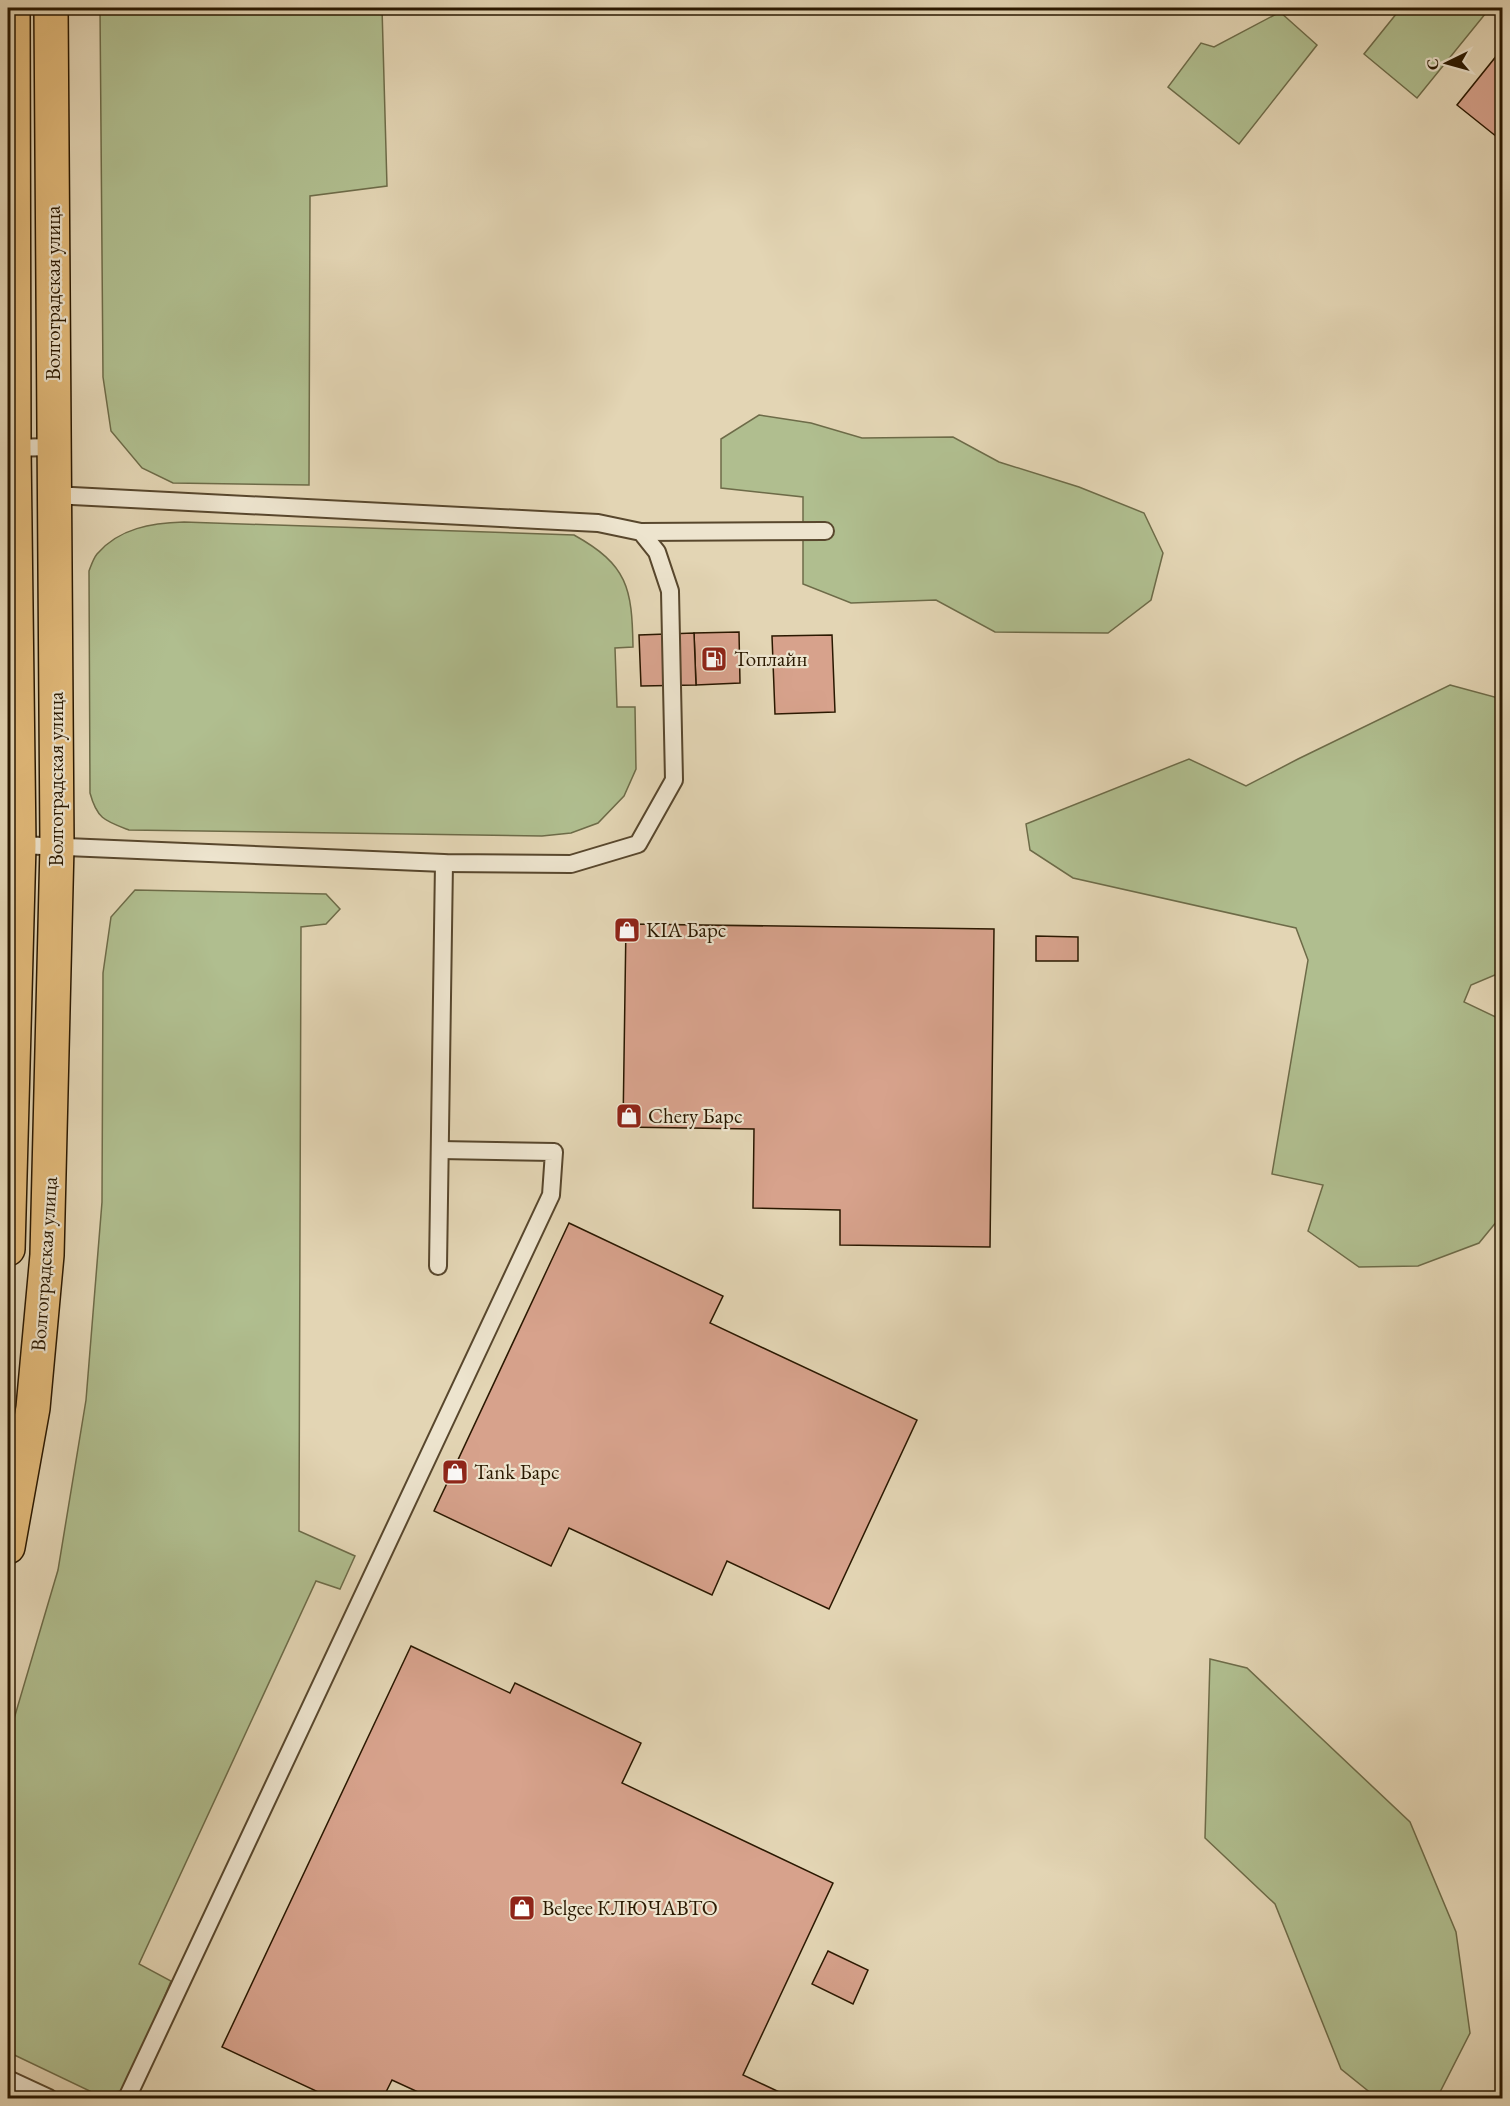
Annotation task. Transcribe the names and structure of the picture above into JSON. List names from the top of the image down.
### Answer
{
  "streets": {
    "main road": ["Волгоградская улица"]
  },
  "places": {
    "fuel station": ["Топлайн"],
    "shop": [
      "KIA Барс",
      "Chery Барс",
      "Tank Барс",
      "Belgee КЛЮЧАВТО"
    ]
  },
  "north": "left"
}
